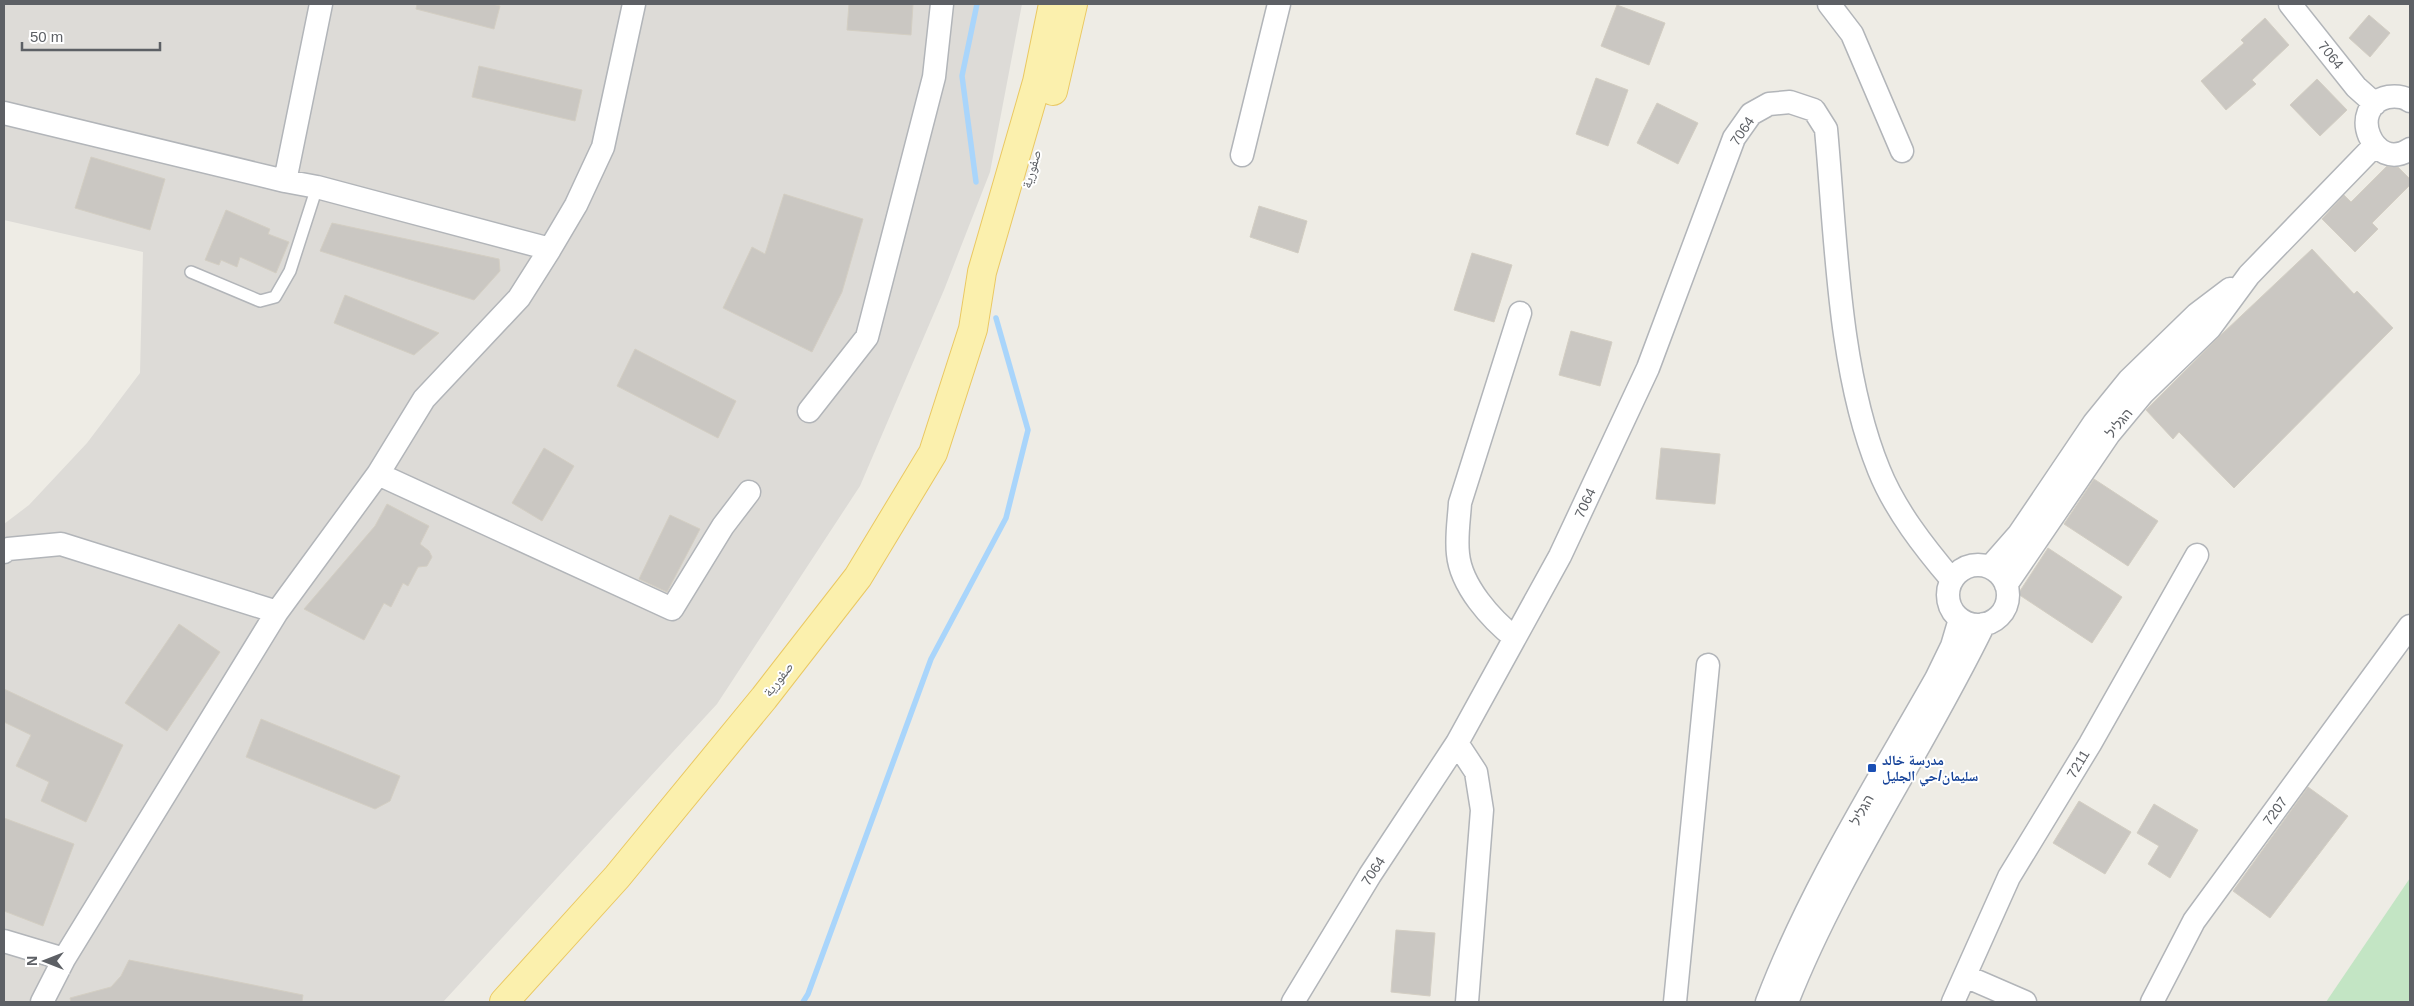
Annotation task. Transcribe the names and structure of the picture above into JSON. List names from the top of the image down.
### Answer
{
  "streets": {
    "main road": ["صفورية"],
    "street": [
      "7064",
      "הגליל",
      "7211",
      "7207"
    ]
  },
  "crossings": [
    ["7064", "הגליל"]
  ],
  "places": {
    "transit": ["مدرسة خالد سليمان/حي الجليل"]
  },
  "scale_bar": "50 m",
  "north": "left"
}
